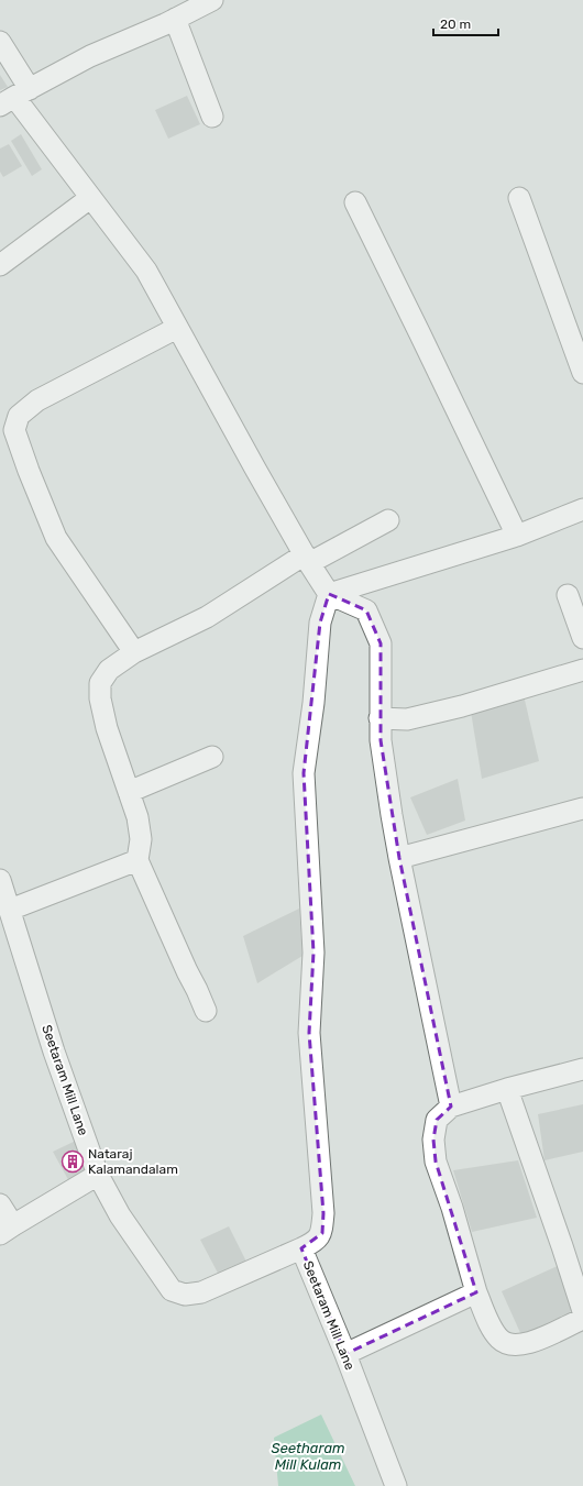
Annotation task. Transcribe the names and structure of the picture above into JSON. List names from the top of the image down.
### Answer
{
  "streets": {
    "street": ["Seetaram Mill Lane"]
  },
  "water": ["Seetharam Mill Kulam"],
  "places": {
    "building": ["Nataraj Kalamandalam"]
  },
  "scale_bar": "20 m"
}
